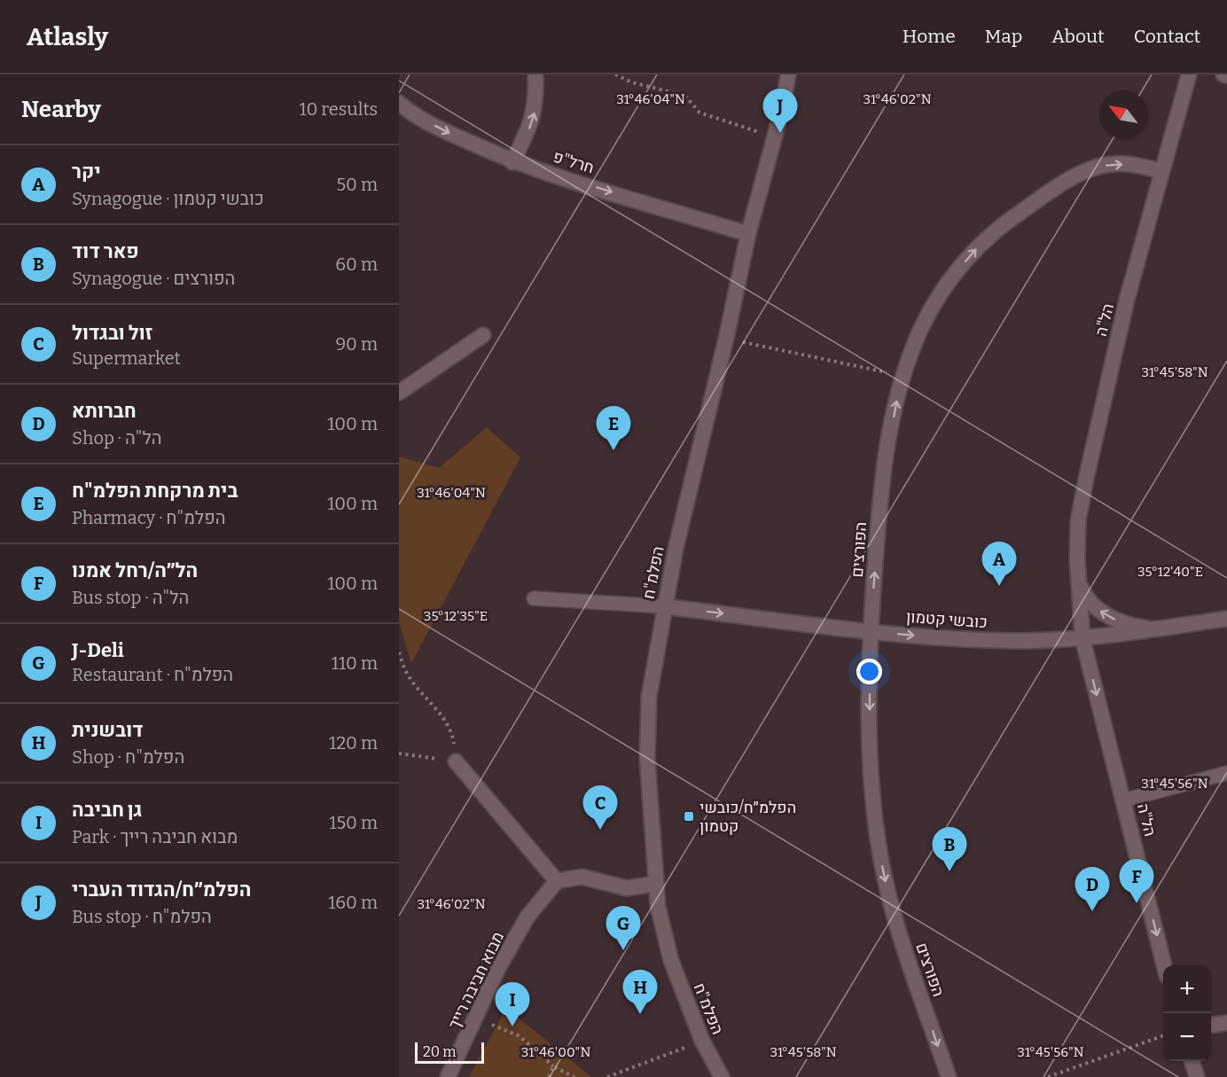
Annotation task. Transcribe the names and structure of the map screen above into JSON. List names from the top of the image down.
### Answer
{
  "streets": {
    "street": [
      "חרל\"פ",
      "הל\"ה",
      "הפורצים",
      "הפלמ\"ח",
      "כובשי קטמון",
      "מבוא חביבה רייך"
    ]
  },
  "crossings": [
    ["חרל\"פ", "הפלמ\"ח"],
    ["הל\"ה", "הפורצים"],
    ["הל\"ה", "כובשי קטמון"],
    ["הפורצים", "כובשי קטמון"],
    ["הפלמ\"ח", "כובשי קטמון"]
  ],
  "one_way": ["חרל\"פ", "כובשי קטמון"],
  "places": {
    "transit": ["הפלמ״ח/כובשי קטמון"]
  },
  "scale_bar": "20 m",
  "north": "top left",
  "page": {
    "header": "Atlasly",
    "nav": [
      "Home",
      "Map",
      "About",
      "Contact"
    ],
    "heading": ["Nearby", "10 results"],
    "pins": [
      "J",
      "E",
      "A",
      "C",
      "B",
      "F",
      "D",
      "G",
      "H",
      "I"
    ],
    "list": [
      {
        "mark": "A",
        "name": "יקר",
        "note": "Synagogue · כובשי קטמון",
        "value": "50 m"
      },
      {
        "mark": "B",
        "name": "פאר דוד",
        "note": "Synagogue · הפורצים",
        "value": "60 m"
      },
      {
        "mark": "C",
        "name": "זול ובגדול",
        "note": "Supermarket",
        "value": "90 m"
      },
      {
        "mark": "D",
        "name": "חברותא",
        "note": "Shop · הל\"ה",
        "value": "100 m"
      },
      {
        "mark": "E",
        "name": "בית מרקחת הפלמ\"ח",
        "note": "Pharmacy · הפלמ\"ח",
        "value": "100 m"
      },
      {
        "mark": "F",
        "name": "הל״ה/רחל אמנו",
        "note": "Bus stop · הל\"ה",
        "value": "100 m"
      },
      {
        "mark": "G",
        "name": "J-Deli",
        "note": "Restaurant · הפלמ\"ח",
        "value": "110 m"
      },
      {
        "mark": "H",
        "name": "דובשנית",
        "note": "Shop · הפלמ\"ח",
        "value": "120 m"
      },
      {
        "mark": "I",
        "name": "גן חביבה",
        "note": "Park · מבוא חביבה רייך",
        "value": "150 m"
      },
      {
        "mark": "J",
        "name": "הפלמ״ח/הגדוד העברי",
        "note": "Bus stop · הפלמ\"ח",
        "value": "160 m"
      }
    ],
    "map_buttons": ["+", "−"],
    "scale": "20 m"
  },
  "coordinates": [
    "31°46'04\"N",
    "31°46'02\"N",
    "31°45'58\"N",
    "35°12'40\"E",
    "35°12'35\"E",
    "31°45'56\"N",
    "31°46'00\"N"
  ]
}
